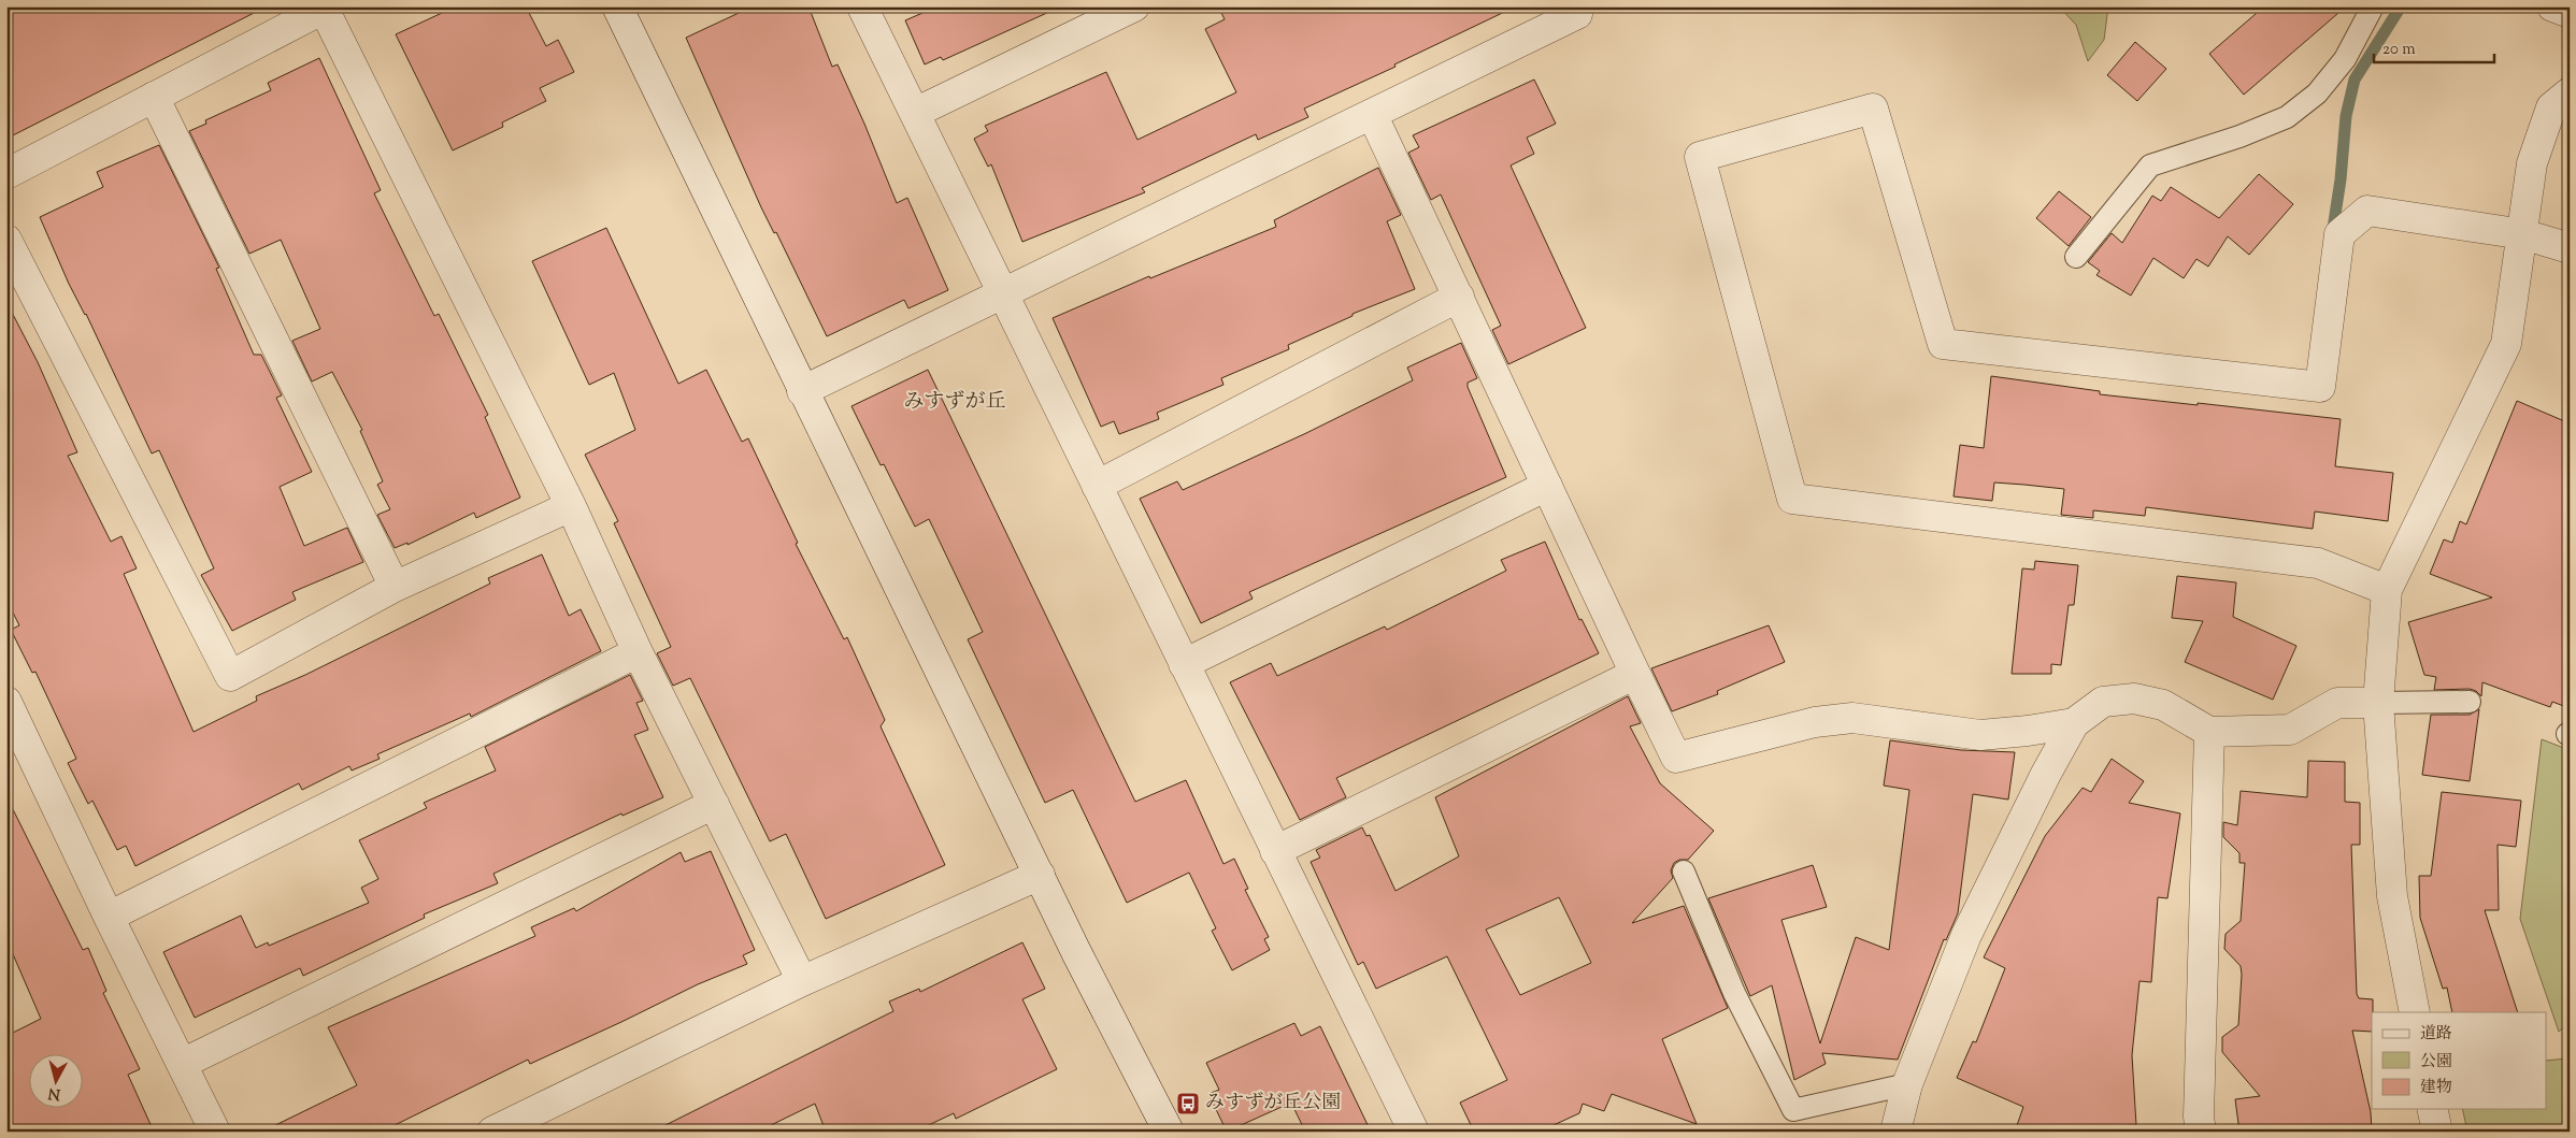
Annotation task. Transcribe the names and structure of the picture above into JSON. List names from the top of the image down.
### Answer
{
  "districts": ["みすずが丘"],
  "places": {
    "bus stop": ["みすずが丘公園"]
  },
  "legend": ["道路", "公園", "建物"],
  "scale_bar": "20 m",
  "north": "bottom"
}
